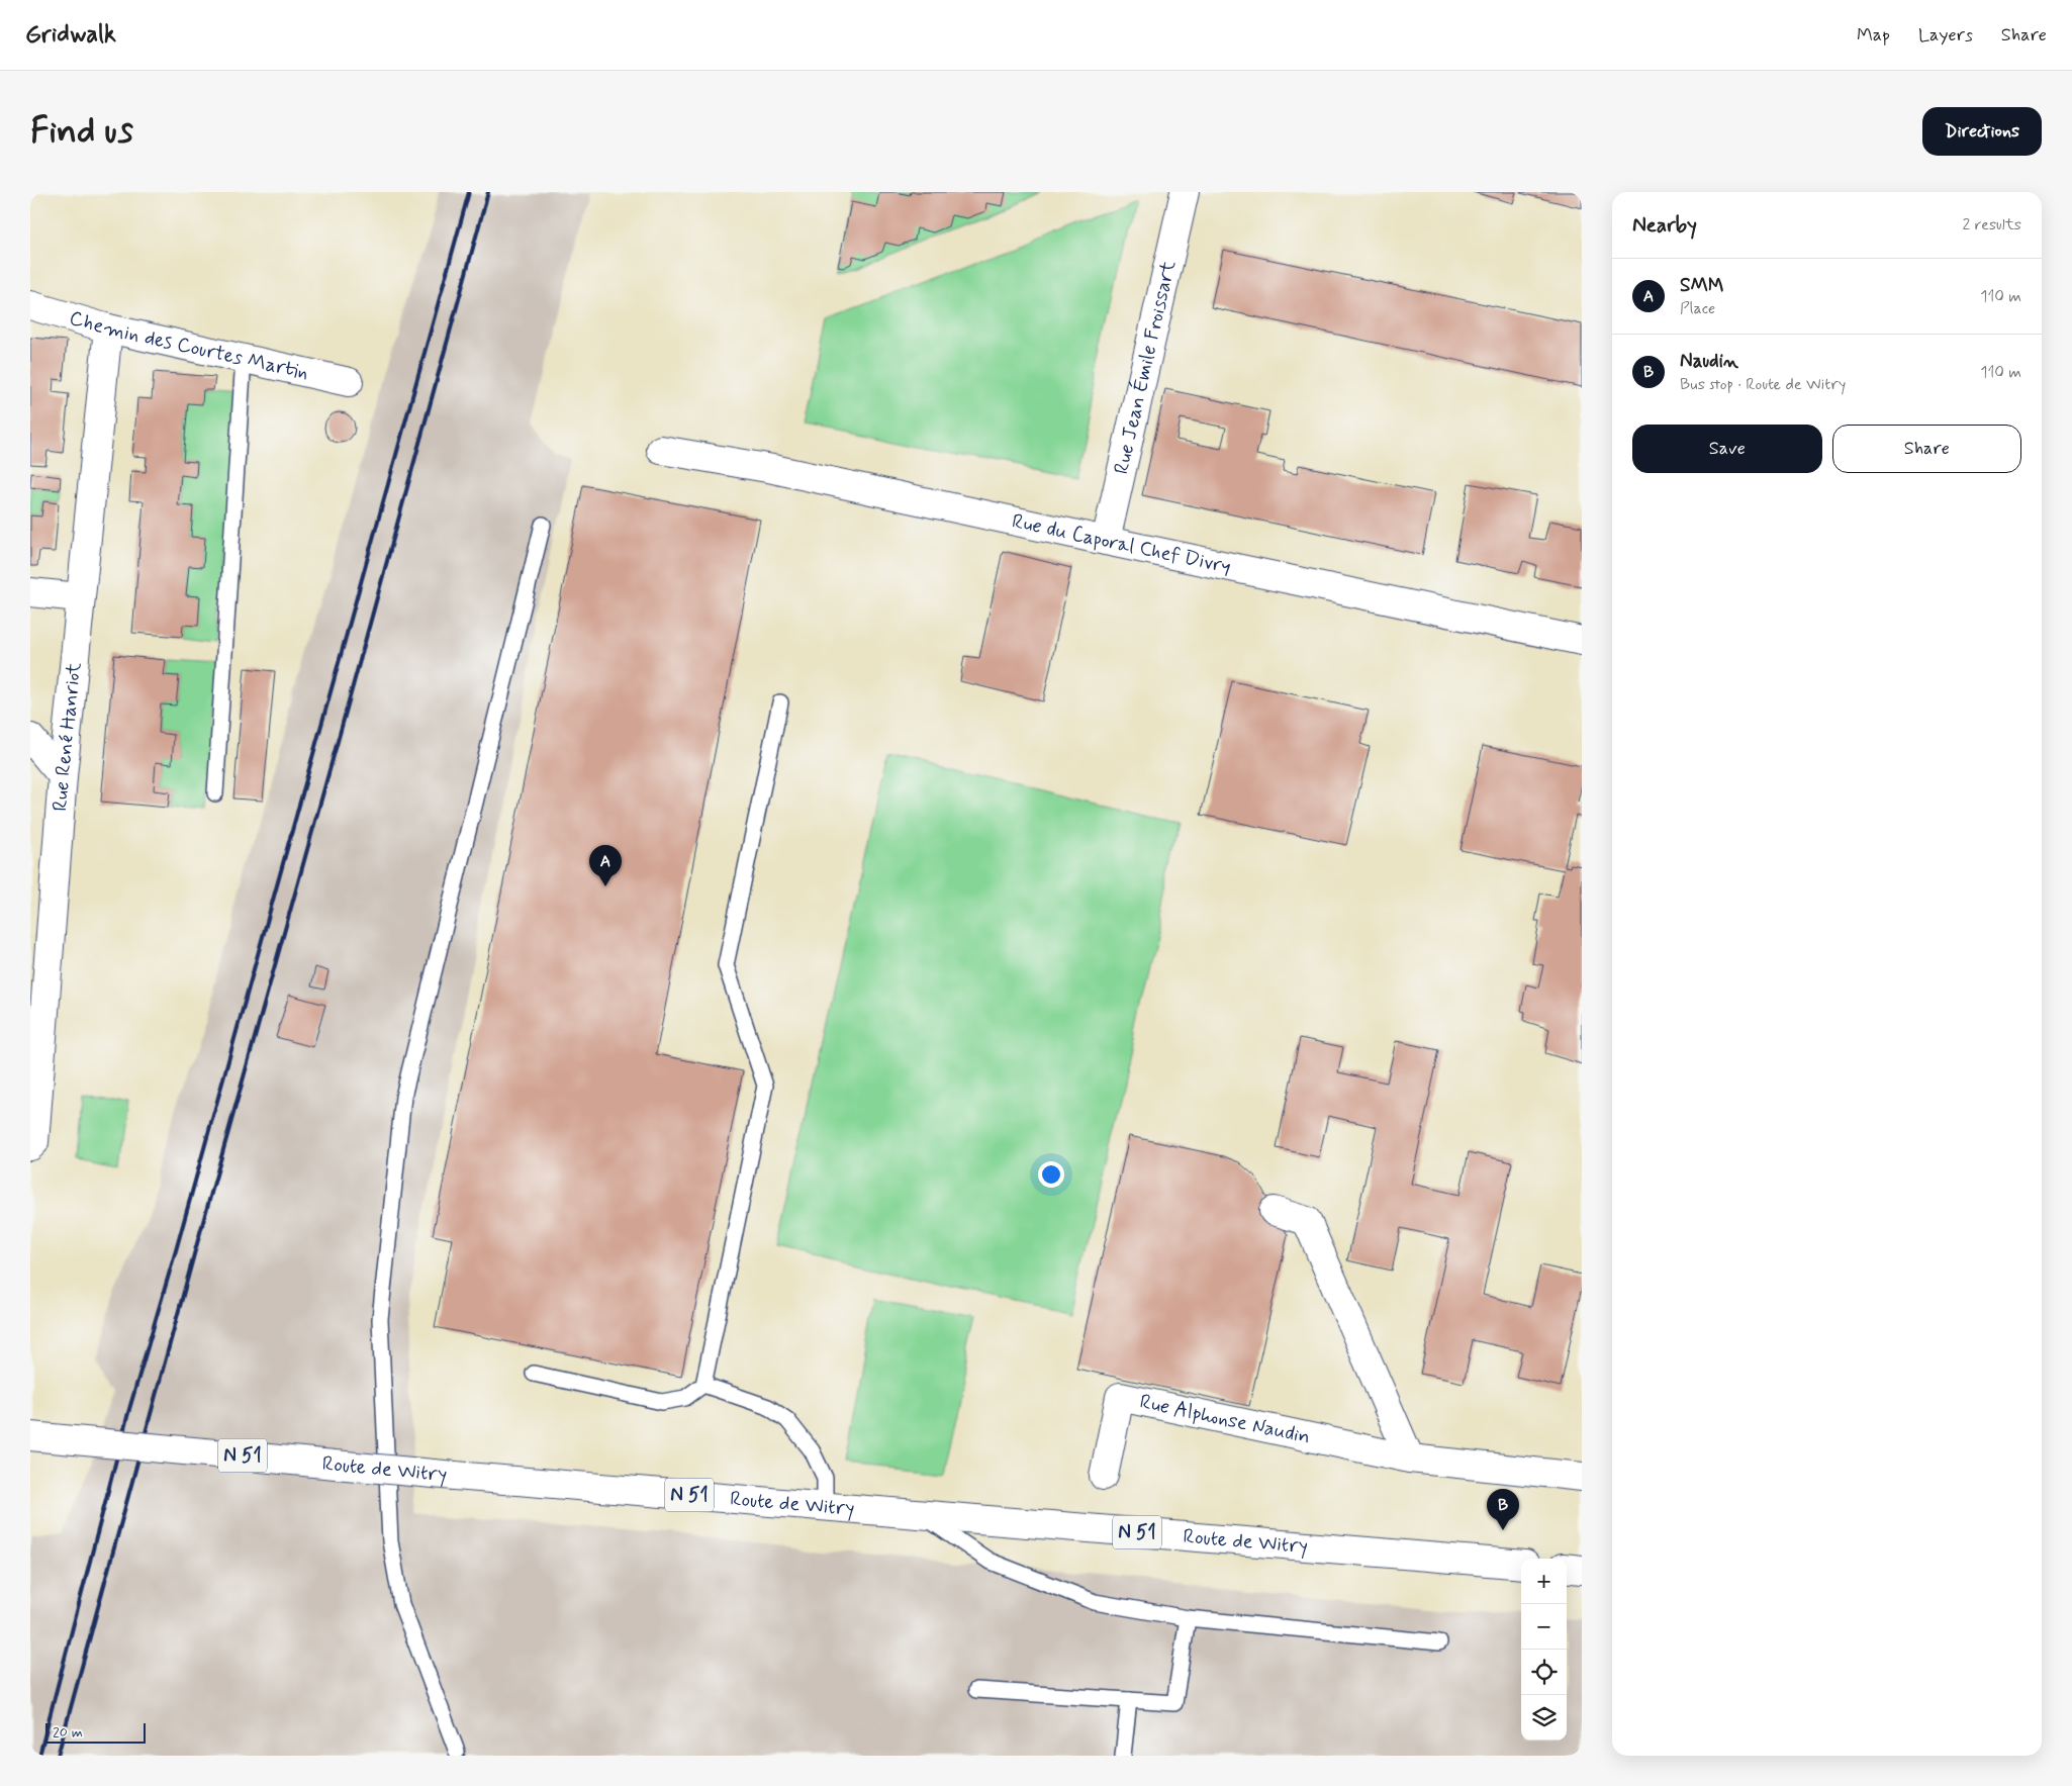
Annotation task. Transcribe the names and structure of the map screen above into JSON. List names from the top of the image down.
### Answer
{
  "streets": {
    "street": [
      "Chemin des Courtes Martin",
      "Rue Jean Émile Froissart",
      "Rue du Caporal Chef Divry",
      "Rue René Hanriot",
      "Rue Alphonse Naudin",
      "N 51",
      "Route de Witry"
    ]
  },
  "crossings": [
    ["Chemin des Courtes Martin", "Rue René Hanriot"],
    ["Rue Jean Émile Froissart", "Rue du Caporal Chef Divry"]
  ],
  "scale_bar": "20 m",
  "page": {
    "header": "Gridwalk",
    "nav": ["Map", "Layers", "Share"],
    "buttons": [
      "Directions",
      ["Save", "Share"]
    ],
    "title": "Find us",
    "heading": ["Nearby", "2 results"],
    "list": [
      {
        "mark": "A",
        "name": "SMM",
        "note": "Place",
        "value": "110 m"
      },
      {
        "mark": "B",
        "name": "Naudin",
        "note": "Bus stop · Route de Witry",
        "value": "110 m"
      }
    ],
    "pins": ["A", "B"],
    "map_buttons": ["+", "−"],
    "scale": "20 m"
  }
}
